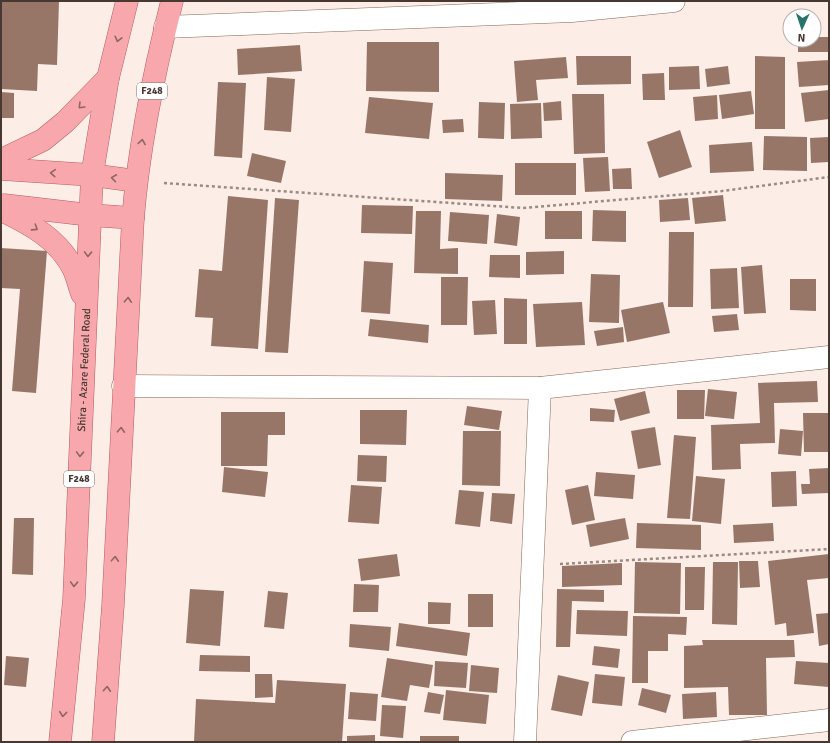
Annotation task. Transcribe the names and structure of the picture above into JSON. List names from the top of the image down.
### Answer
{
  "streets": {
    "main road": ["F248", "Shira - Azare Federal Road"]
  },
  "north": "bottom"
}
